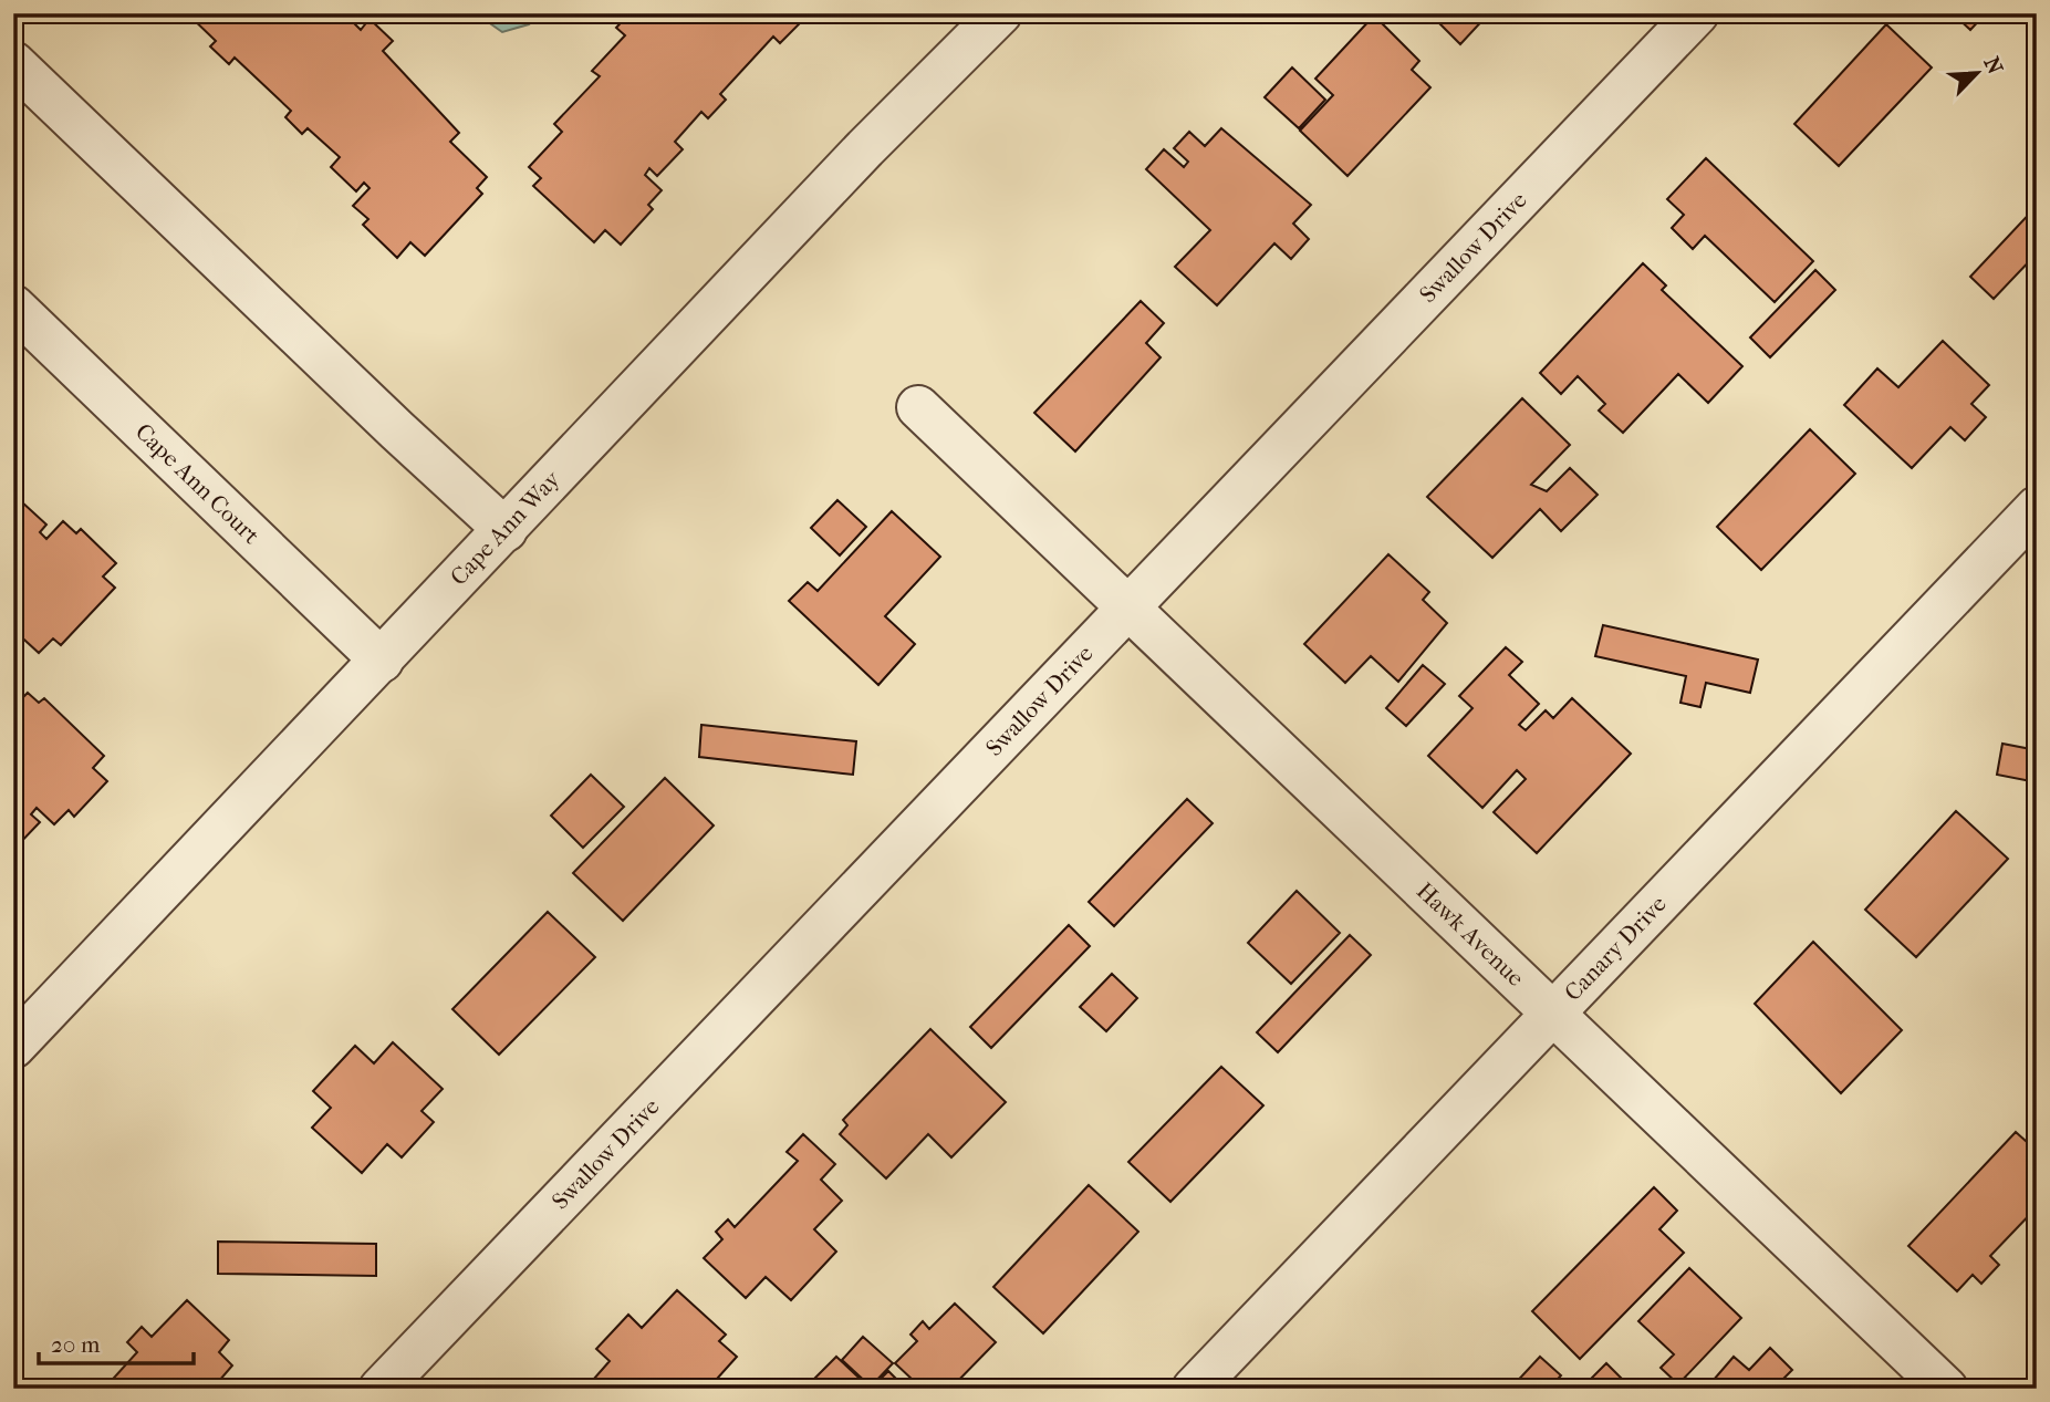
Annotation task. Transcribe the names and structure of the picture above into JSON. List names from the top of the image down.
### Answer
{
  "streets": {
    "street": [
      "Swallow Drive",
      "Cape Ann Court",
      "Cape Ann Way",
      "Hawk Avenue",
      "Canary Drive"
    ]
  },
  "crossings": [
    ["Swallow Drive", "Hawk Avenue"],
    ["Cape Ann Court", "Cape Ann Way"],
    ["Hawk Avenue", "Canary Drive"]
  ],
  "scale_bar": "20 m",
  "north": "top right"
}
